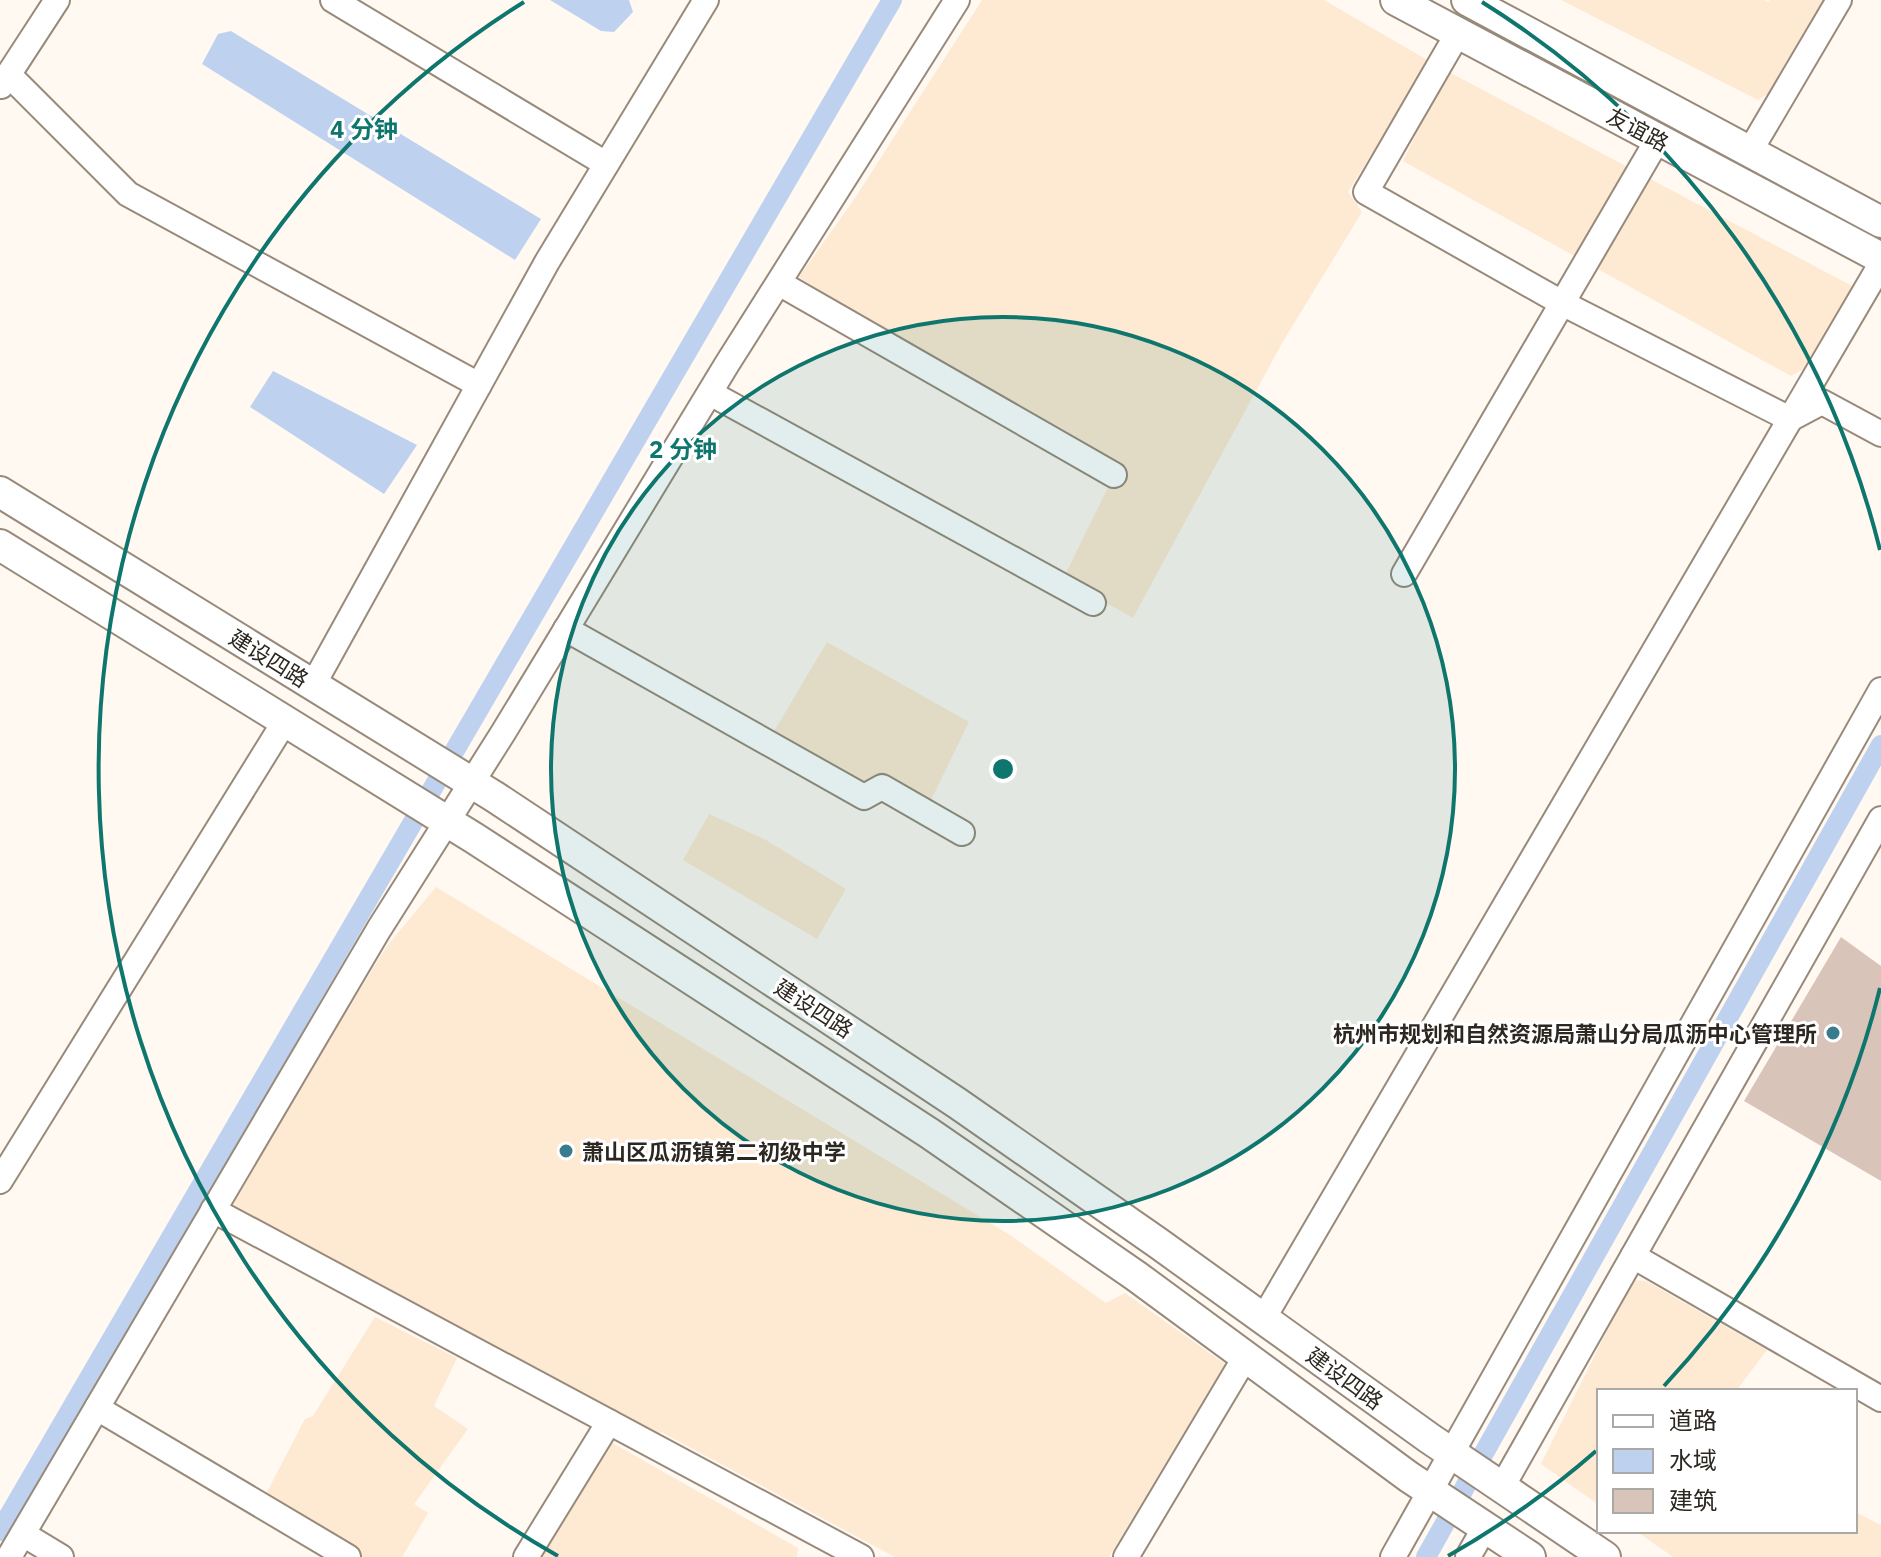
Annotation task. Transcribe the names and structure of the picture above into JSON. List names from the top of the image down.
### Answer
{
  "streets": {
    "main road": ["友谊路", "建设四路"]
  },
  "places": ["杭州市规划和自然资源局萧山分局瓜沥中心管理所", "萧山区瓜沥镇第二初级中学"],
  "legend": ["道路", "水域", "建筑"],
  "rings": ["4 分钟", "2 分钟"]
}
